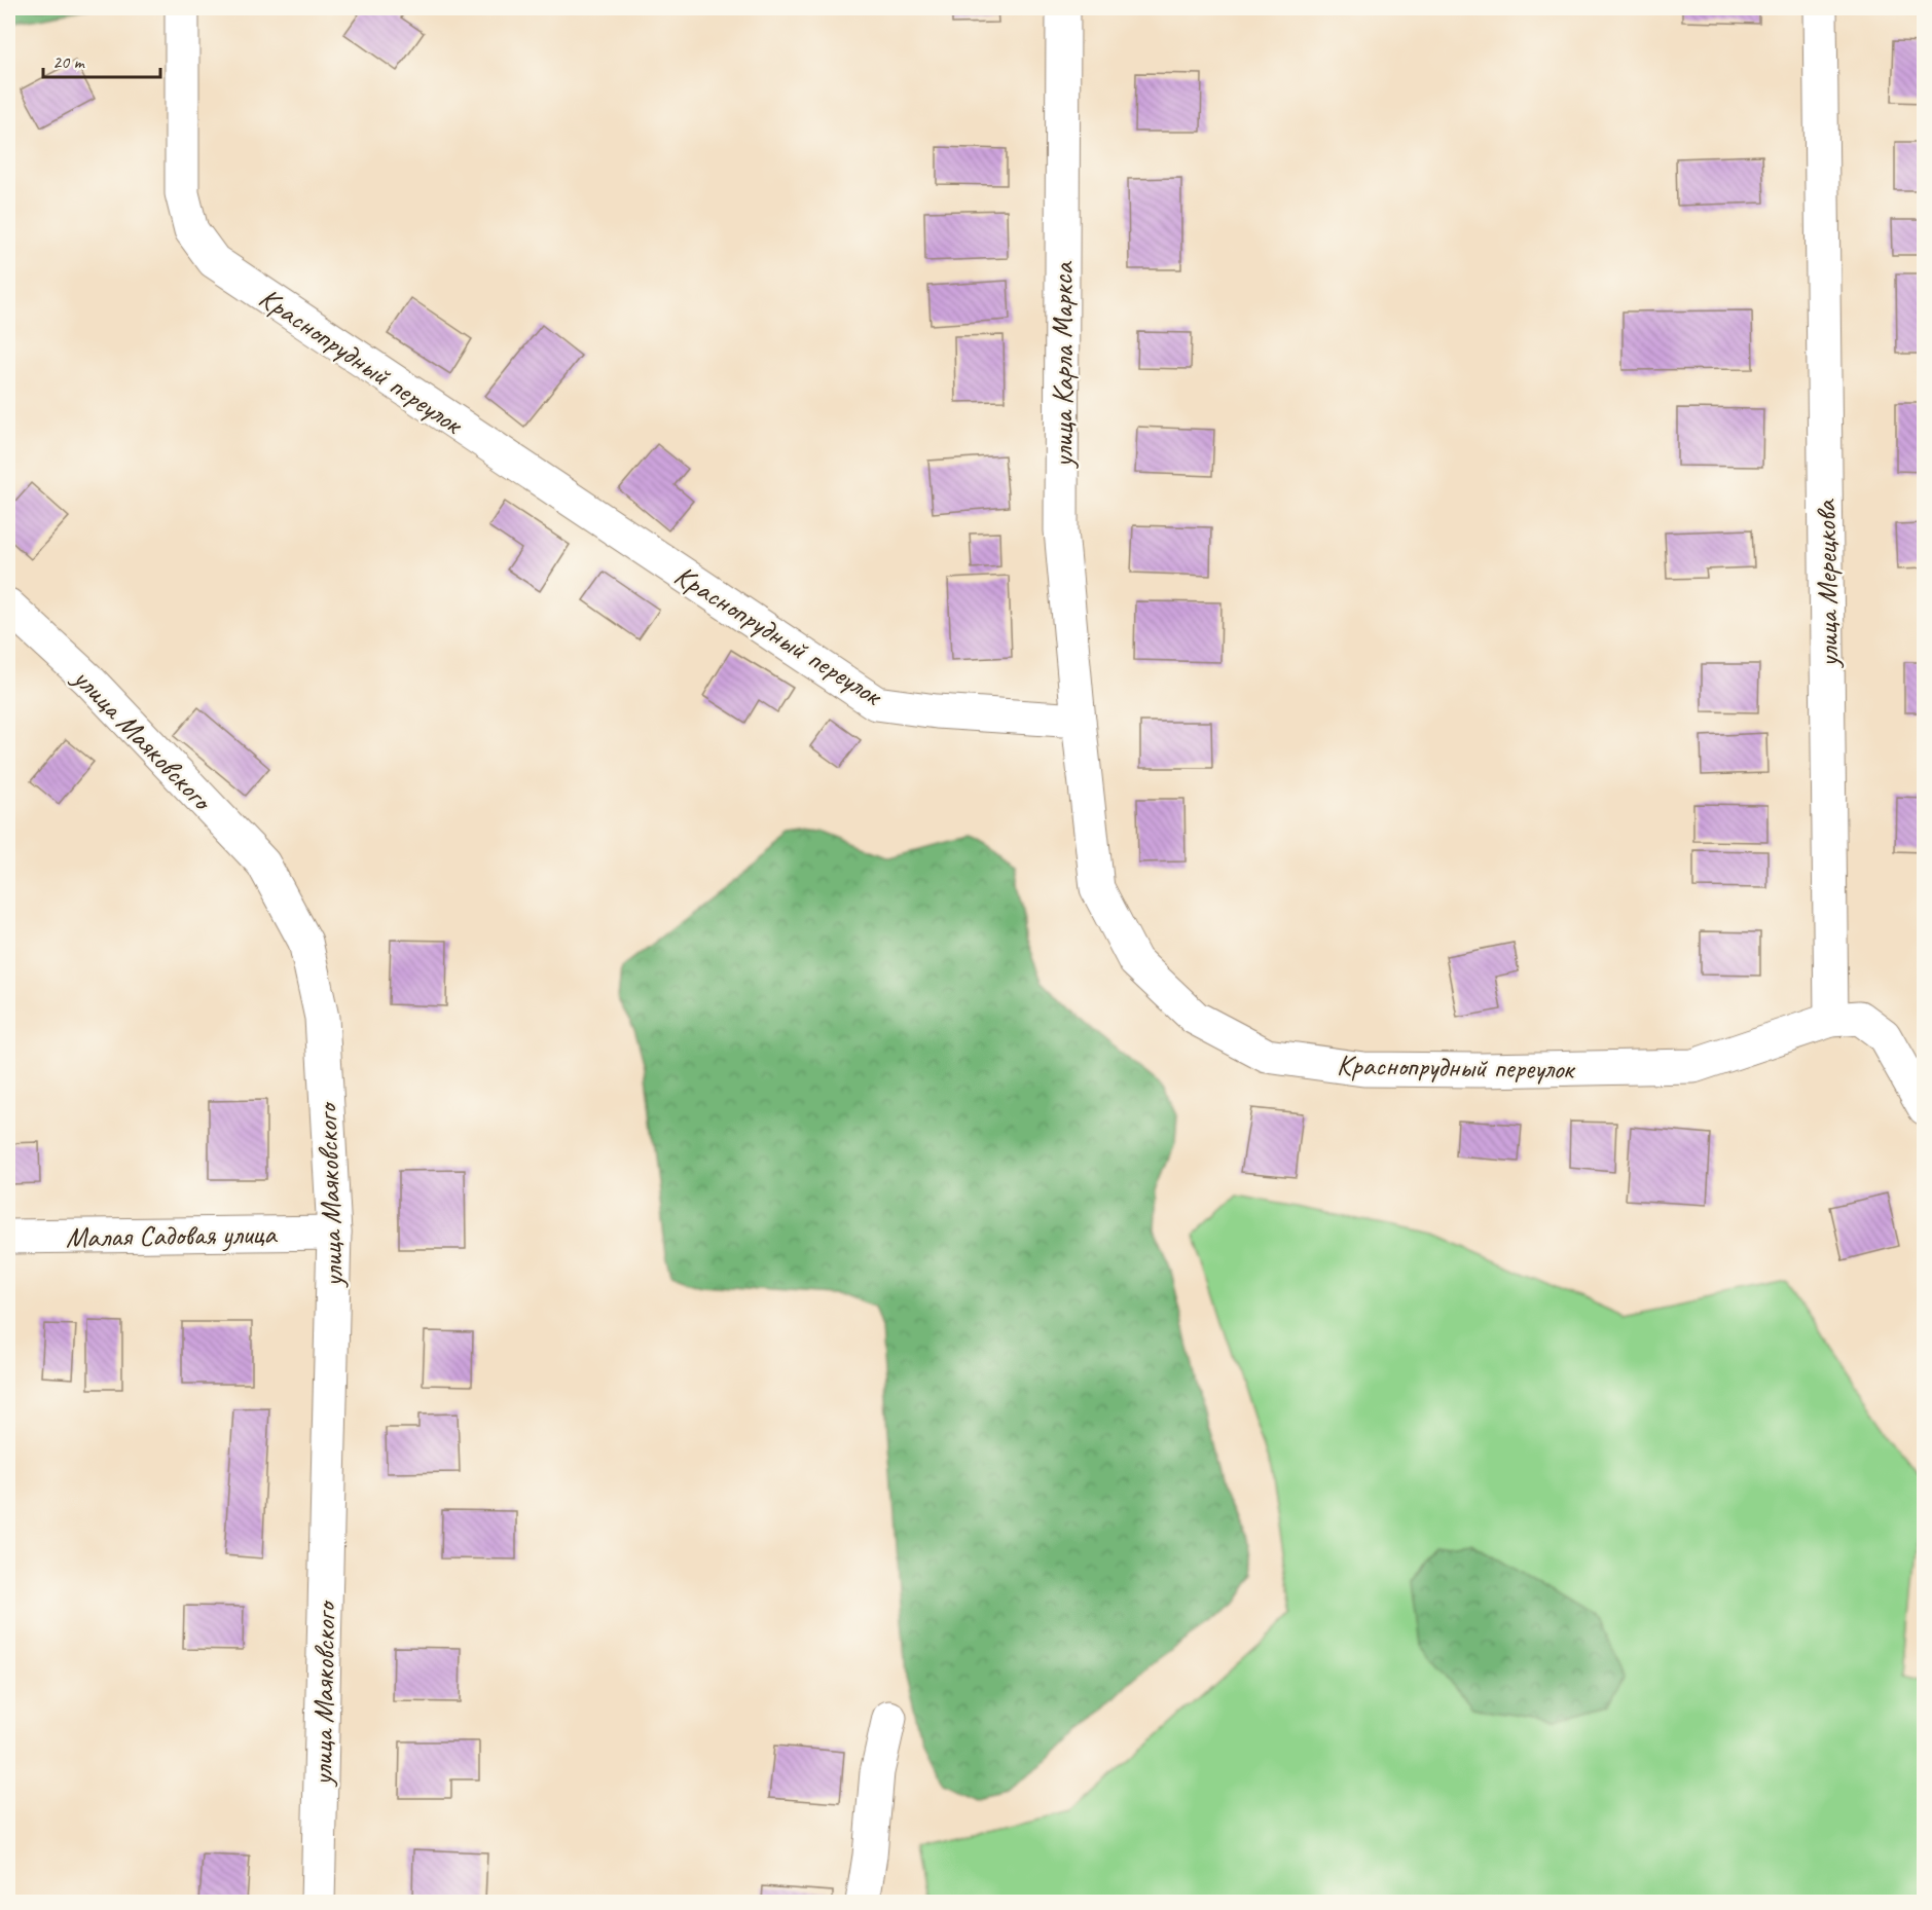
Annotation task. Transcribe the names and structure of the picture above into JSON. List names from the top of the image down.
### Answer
{
  "streets": {
    "street": [
      "Краснопрудный переулок",
      "улица Карла Маркса",
      "улица Мерецкова",
      "улица Маяковского",
      "Малая Садовая улица"
    ]
  },
  "crossings": [
    ["Краснопрудный переулок", "улица Карла Маркса"],
    ["Краснопрудный переулок", "улица Мерецкова"],
    ["улица Маяковского", "Малая Садовая улица"]
  ],
  "scale_bar": "20 m"
}
